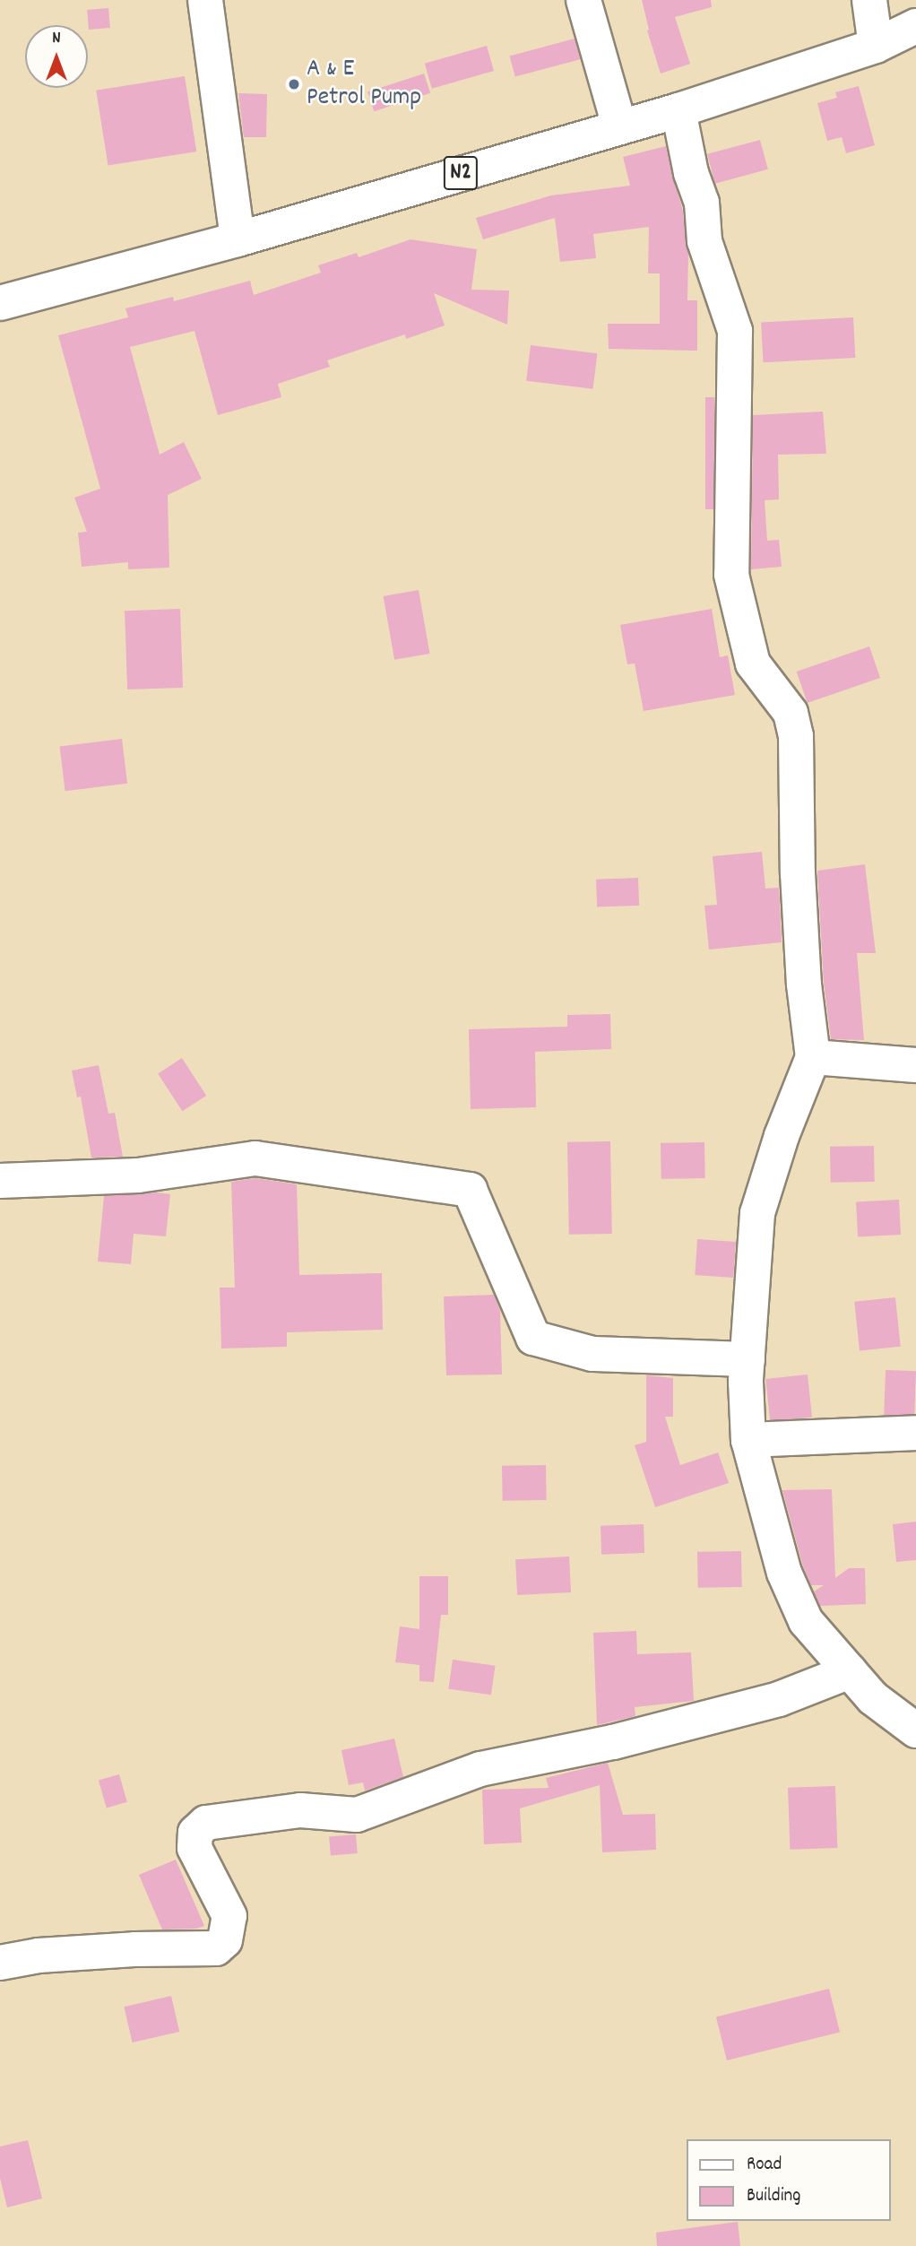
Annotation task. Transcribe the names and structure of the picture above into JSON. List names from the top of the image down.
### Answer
{
  "streets": {
    "main road": ["N2"]
  },
  "places": ["A & E Petrol Pump"],
  "legend": ["Road", "Building"],
  "north": "top"
}
